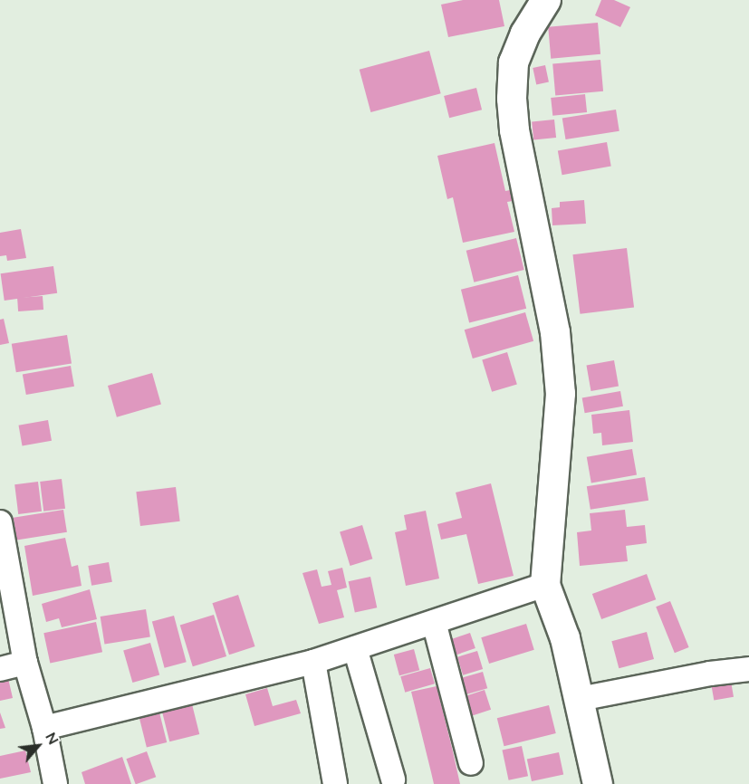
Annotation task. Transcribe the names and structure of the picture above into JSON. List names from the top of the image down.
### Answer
{
  "north": "top right"
}
